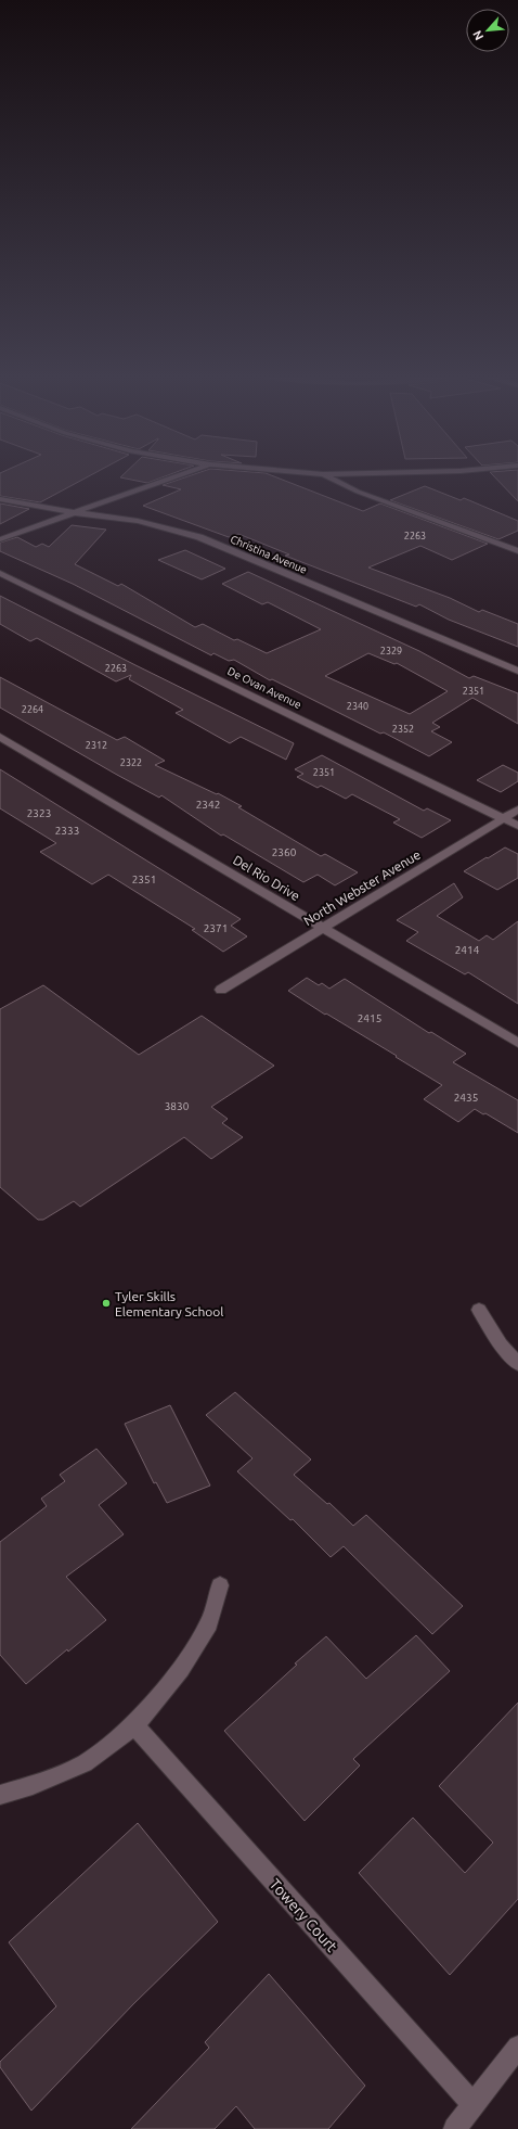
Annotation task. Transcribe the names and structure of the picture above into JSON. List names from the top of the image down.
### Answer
{
  "streets": {
    "street": [
      "Christina Avenue",
      "De Ovan Avenue",
      "Del Rio Drive",
      "North Webster Avenue",
      "Towery Court"
    ]
  },
  "crossings": [
    ["De Ovan Avenue", "North Webster Avenue"],
    ["Del Rio Drive", "North Webster Avenue"]
  ],
  "places": ["Tyler Skills Elementary School"],
  "house_numbers": [
    "2263",
    "2329",
    "2263",
    "2351",
    "2340",
    "2264",
    "2352",
    "2312",
    "2322",
    "2351",
    "2342",
    "2323",
    "2333",
    "2360",
    "2351",
    "2371",
    "2414",
    "2415",
    "2435",
    "3830"
  ],
  "north": "bottom left"
}
